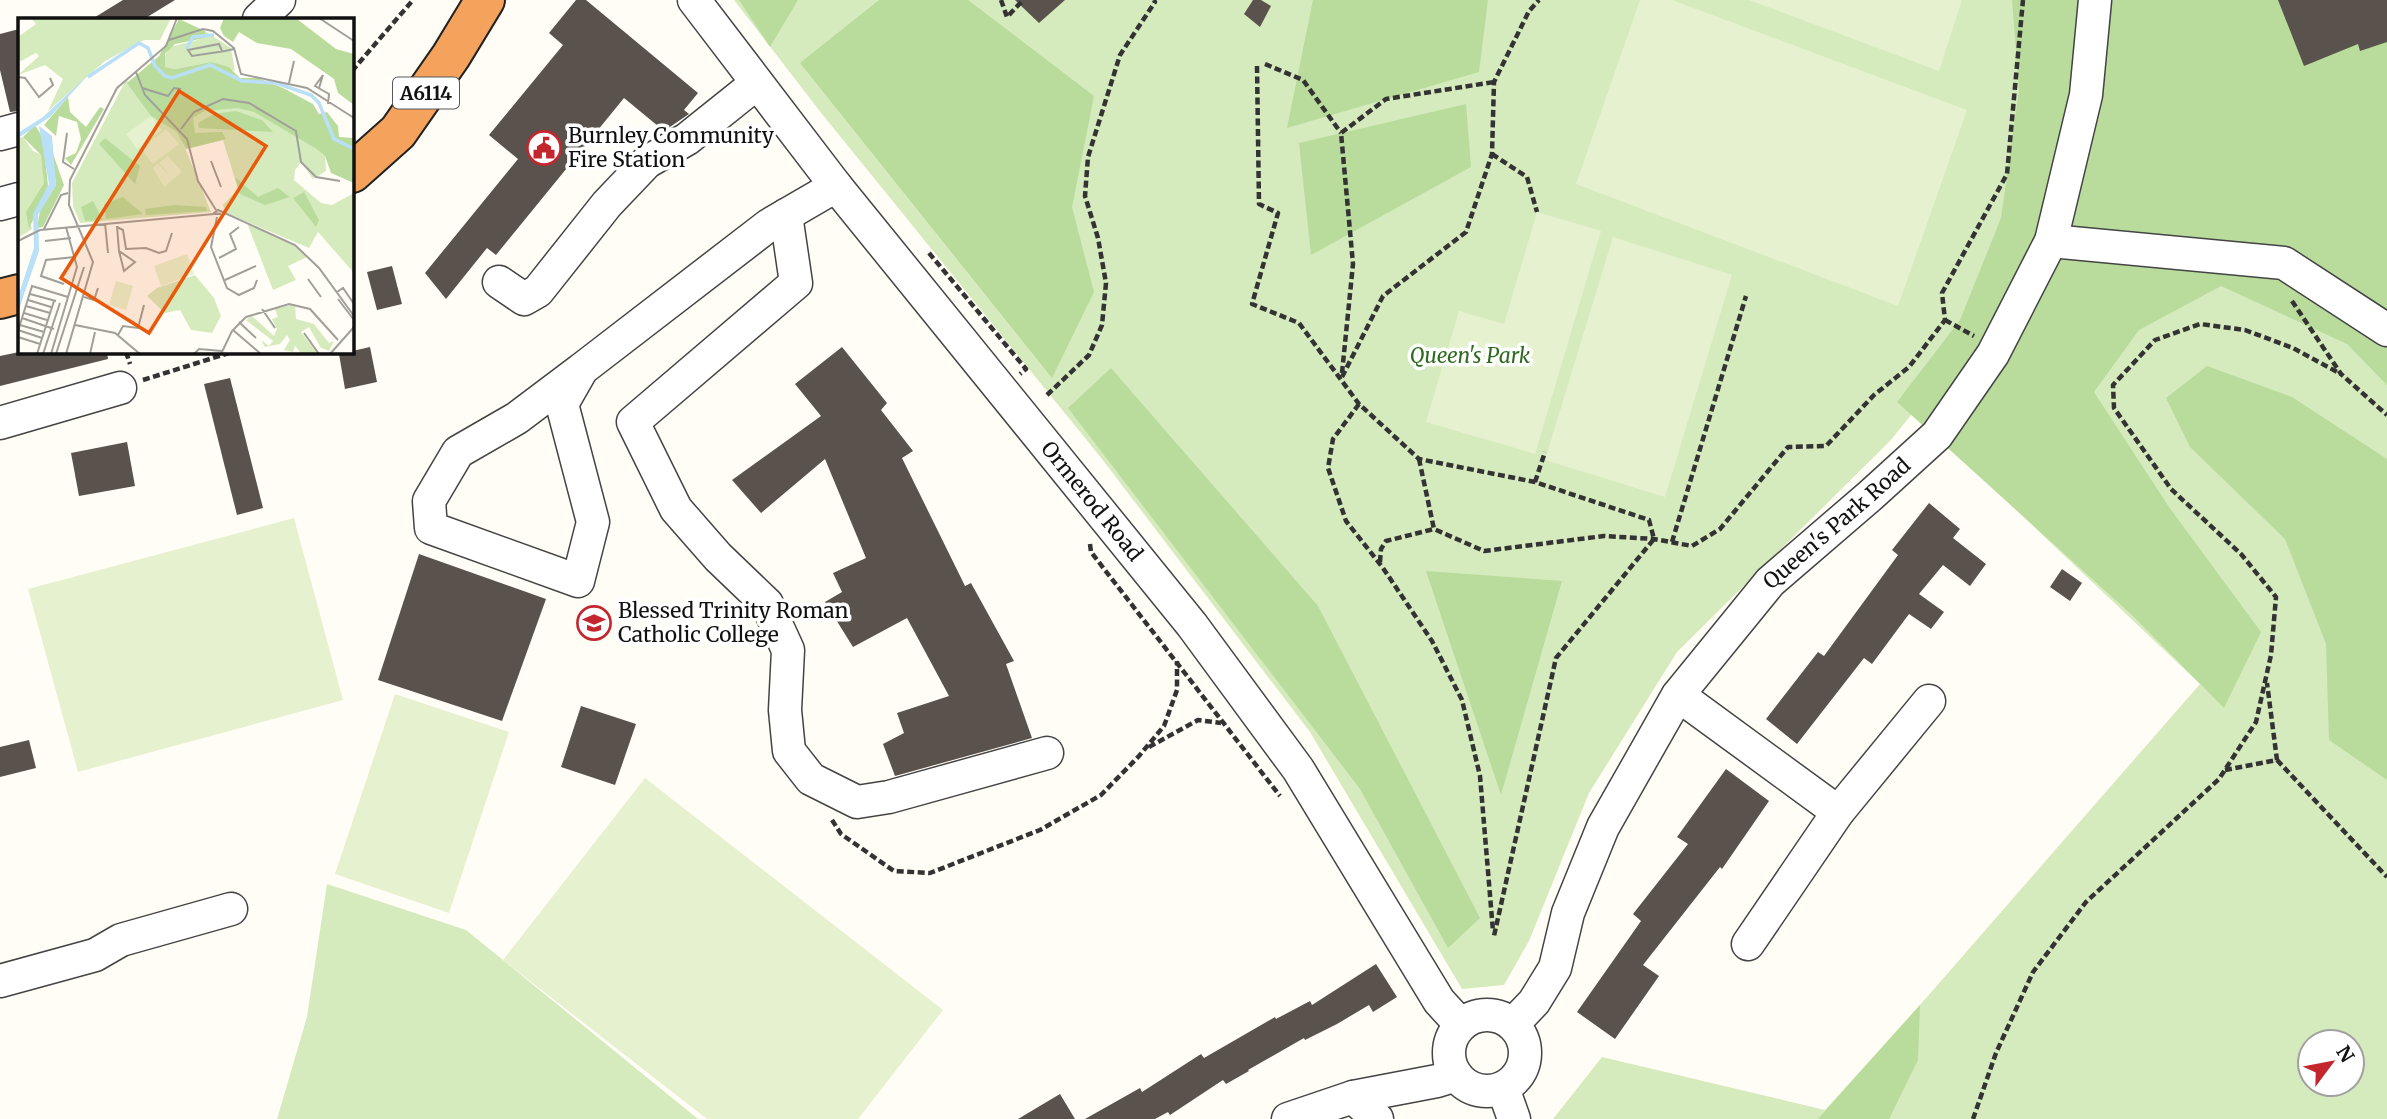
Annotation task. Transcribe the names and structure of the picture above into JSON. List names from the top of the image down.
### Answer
{
  "streets": {
    "highway": ["A6114"],
    "street": ["Ormerod Road", "Queen's Park Road"]
  },
  "crossings": [
    ["Ormerod Road", "Queen's Park Road"]
  ],
  "parks": ["Queen's Park"],
  "places": {
    "public building": ["Burnley Community Fire Station"],
    "school or university": ["Blessed Trinity Roman Catholic College"]
  },
  "north": "top right"
}
